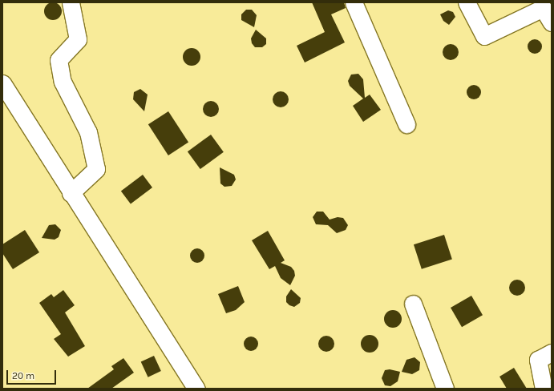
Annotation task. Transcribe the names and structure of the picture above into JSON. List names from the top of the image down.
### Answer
{
  "scale_bar": "20 m"
}
